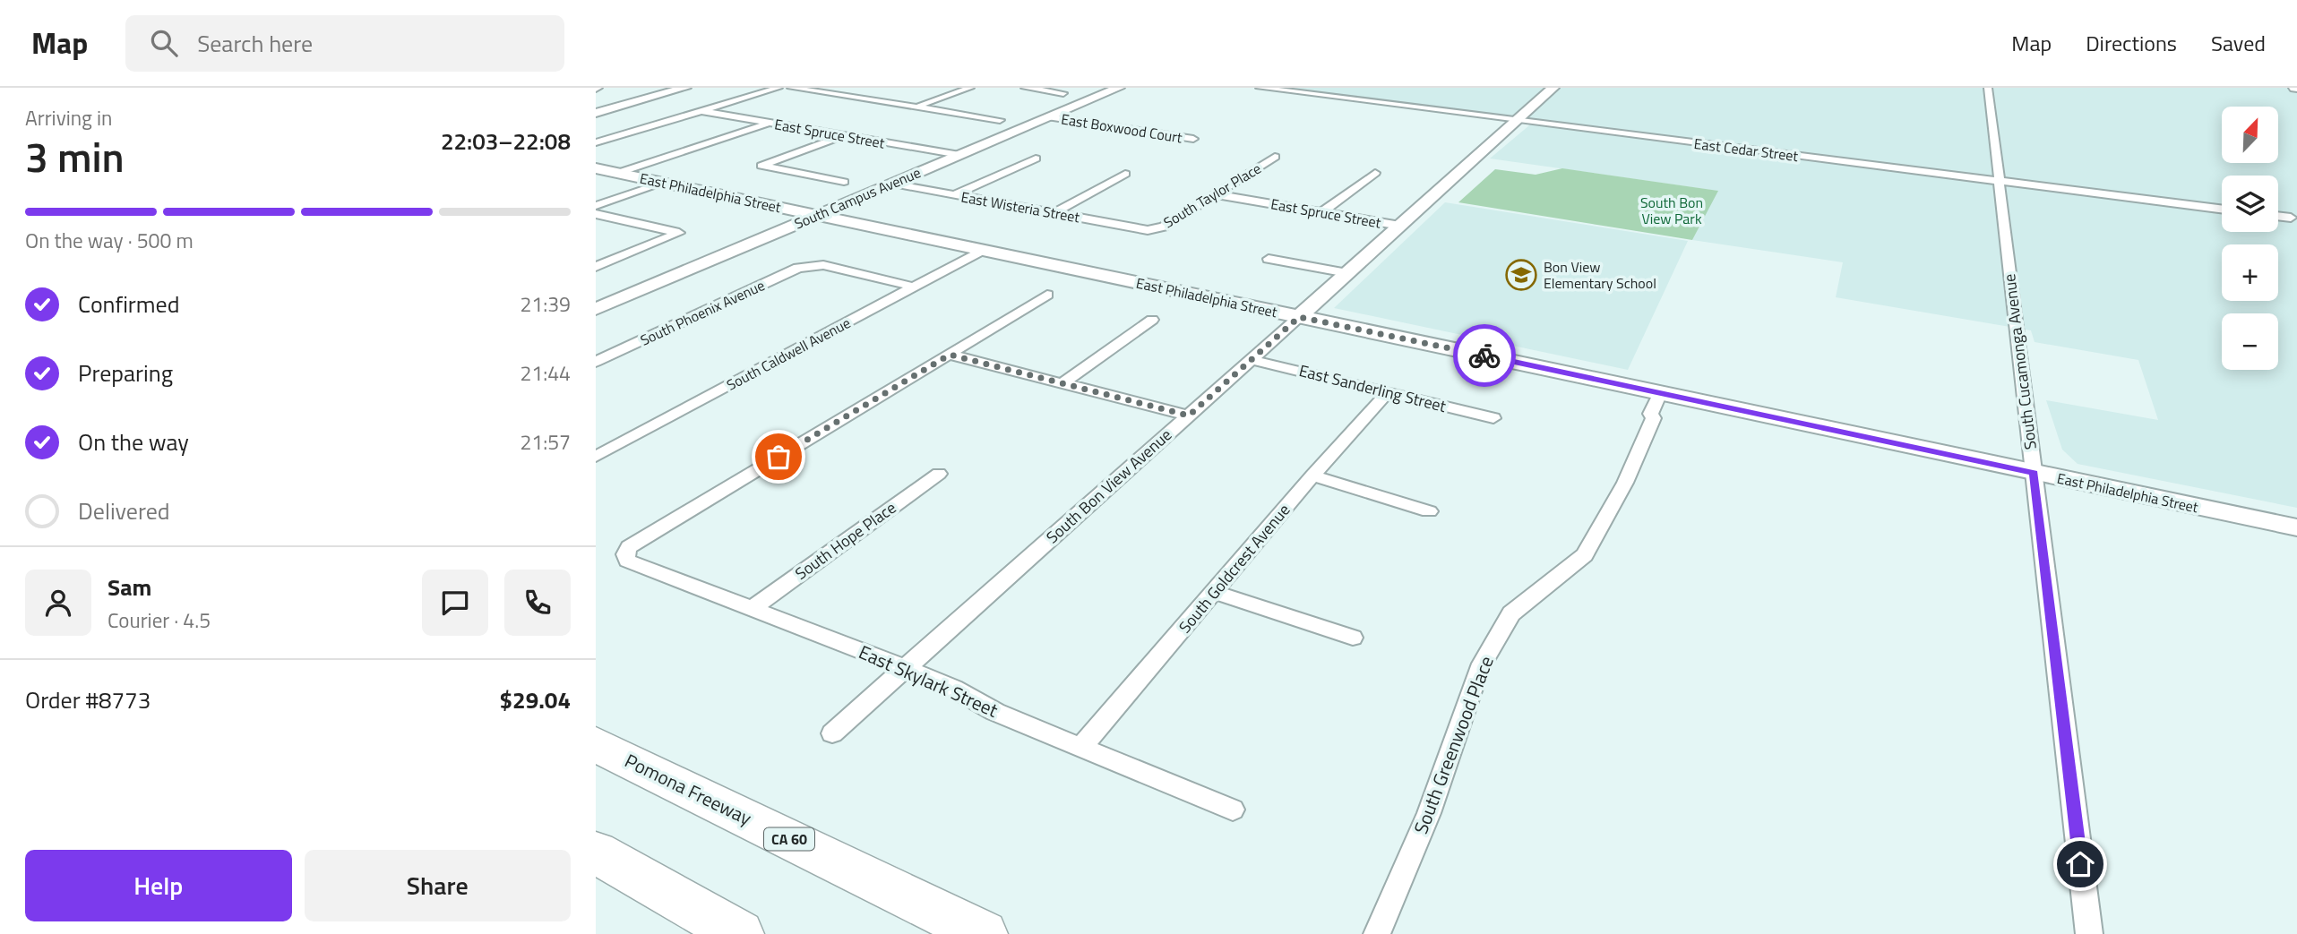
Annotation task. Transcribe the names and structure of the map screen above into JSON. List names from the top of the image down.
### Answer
{
  "streets": {
    "highway": ["Pomona Freeway", "CA 60"],
    "street": [
      "East Boxwood Court",
      "East Spruce Street",
      "East Cedar Street",
      "East Philadelphia Street",
      "South Taylor Place",
      "South Campus Avenue",
      "East Wisteria Street",
      "South Phoenix Avenue",
      "South Caldwell Avenue",
      "South Cucamonga Avenue",
      "East Sanderling Street",
      "South Bon View Avenue",
      "South Hope Place",
      "South Goldcrest Avenue",
      "East Skylark Street",
      "South Greenwood Place"
    ]
  },
  "crossings": [
    ["East Boxwood Court", "South Campus Avenue"],
    ["East Spruce Street", "South Taylor Place"],
    ["East Spruce Street", "South Campus Avenue"],
    ["East Spruce Street", "South Bon View Avenue"],
    ["East Cedar Street", "South Cucamonga Avenue"],
    ["East Cedar Street", "South Bon View Avenue"],
    ["East Philadelphia Street", "South Campus Avenue"],
    ["East Philadelphia Street", "South Caldwell Avenue"],
    ["East Philadelphia Street", "South Cucamonga Avenue"],
    ["East Philadelphia Street", "South Bon View Avenue"],
    ["East Philadelphia Street", "South Greenwood Place"],
    ["South Taylor Place", "East Wisteria Street"],
    ["South Campus Avenue", "East Wisteria Street"],
    ["South Phoenix Avenue", "South Caldwell Avenue"],
    ["East Sanderling Street", "South Bon View Avenue"],
    ["East Sanderling Street", "South Goldcrest Avenue"],
    ["South Bon View Avenue", "East Skylark Street"],
    ["South Hope Place", "East Skylark Street"],
    ["South Goldcrest Avenue", "East Skylark Street"]
  ],
  "parks": ["South Bon View Park"],
  "places": {
    "school or university": ["Bon View Elementary School"]
  },
  "north": "top right",
  "page": {
    "header": "Map",
    "search": "Search here",
    "nav": ["Map", "Directions", "Saved"],
    "heading": ["3 min", "Arriving in", "22:03–22:08"],
    "panel": [
      "Sam",
      "Courier · 4.5",
      "Order #8773",
      "$29.04"
    ],
    "map_buttons": ["+", "−"],
    "bar": "On the way · 500 m",
    "list": [
      ["Confirmed", "21:39"],
      ["Preparing", "21:44"],
      ["On the way", "21:57"],
      "Delivered"
    ],
    "buttons": ["Help", "Share"]
  }
}
